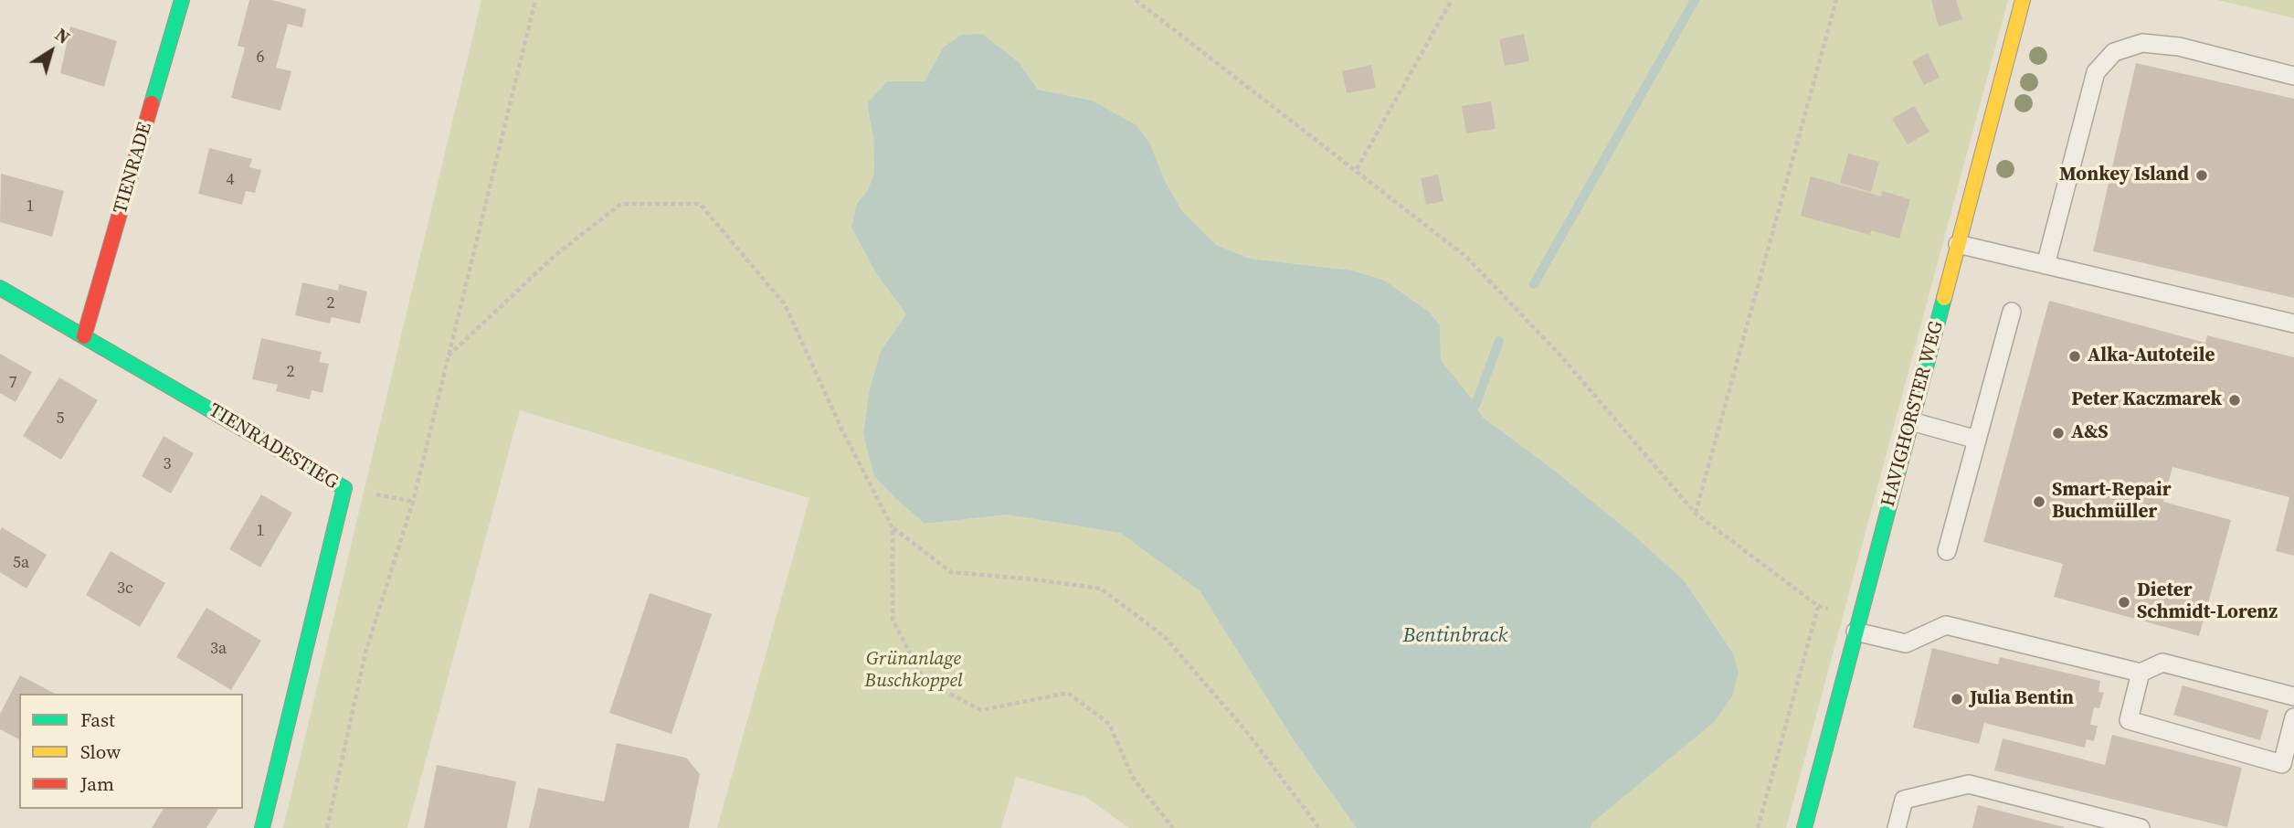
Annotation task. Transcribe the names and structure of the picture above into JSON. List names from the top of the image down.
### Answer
{
  "streets": {
    "street": ["TIENRADE", "HAVIGHORSTER WEG", "TIENRADESTIEG"]
  },
  "crossings": [
    ["TIENRADE", "TIENRADESTIEG"]
  ],
  "water": ["Bentinbrack"],
  "parks": ["Grünanlage Buschkoppel"],
  "places": [
    "Monkey Island",
    "Alka-Autoteile",
    "Peter Kaczmarek",
    "A&S",
    "Smart-Repair Buchmüller",
    "Dieter Schmidt-Lorenz",
    "Julia Bentin"
  ],
  "house_numbers": [
    "6",
    "4",
    "1",
    "2",
    "2",
    "7",
    "5",
    "3",
    "1",
    "5a",
    "3c",
    "3a"
  ],
  "legend": ["Fast", "Slow", "Jam"],
  "north": "top right"
}
